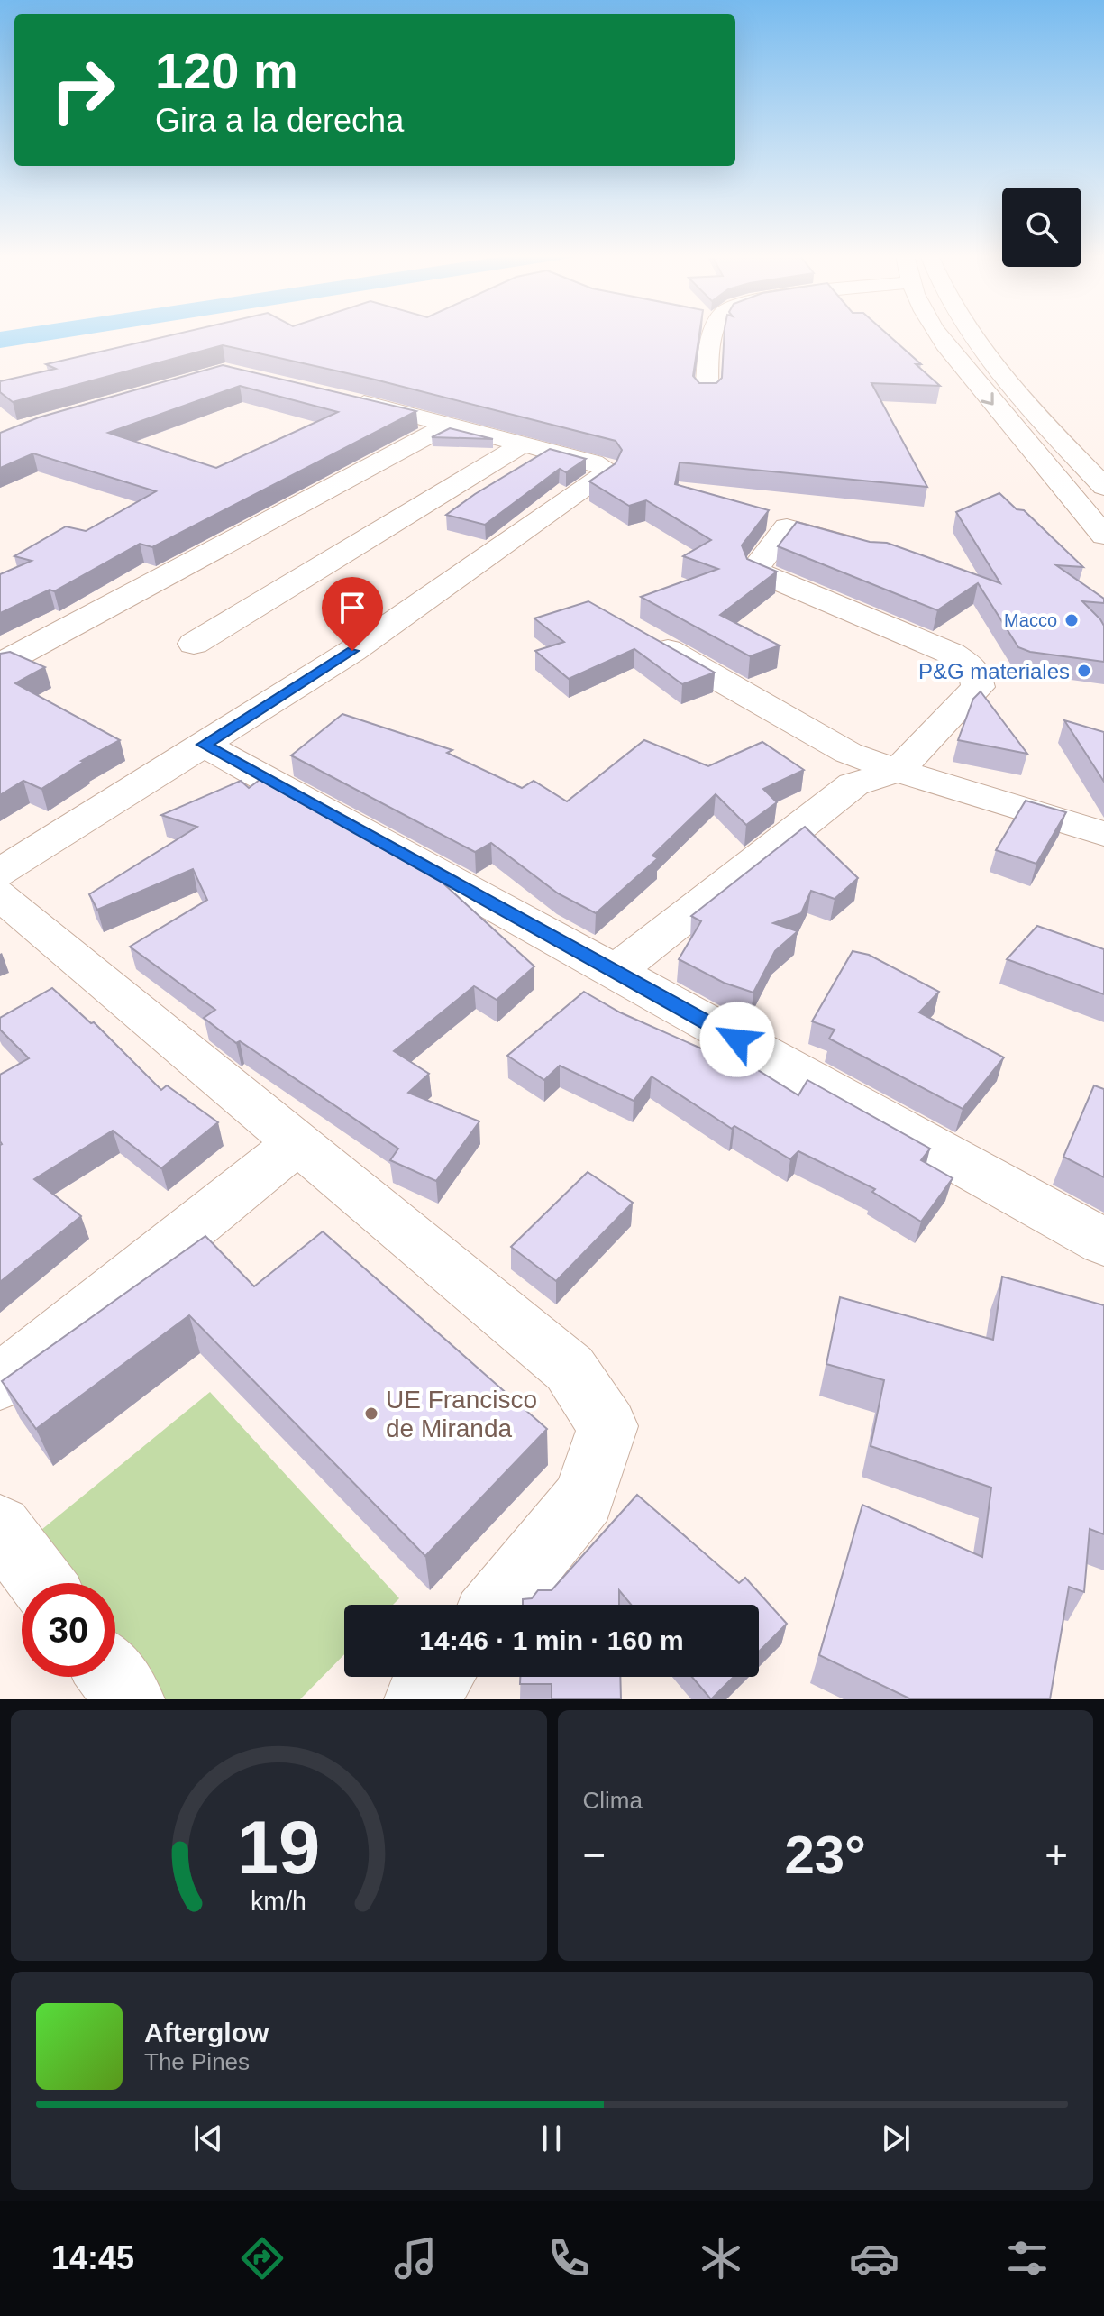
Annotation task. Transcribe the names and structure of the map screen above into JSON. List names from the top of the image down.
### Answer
{
  "places": ["Macco", "P&G materiales", "UE Francisco de Miranda"],
  "page": {
    "turn": ["120 m", "Gira a la derecha"],
    "limit": "30",
    "trip": "14:46 · 1 min · 160 m",
    "tile": "Clima",
    "heat": ["−", "23°", "+"],
    "song": ["Afterglow", "The Pines"],
    "tabs": "14:45",
    "gauge": ["19", "km/h"]
  }
}
